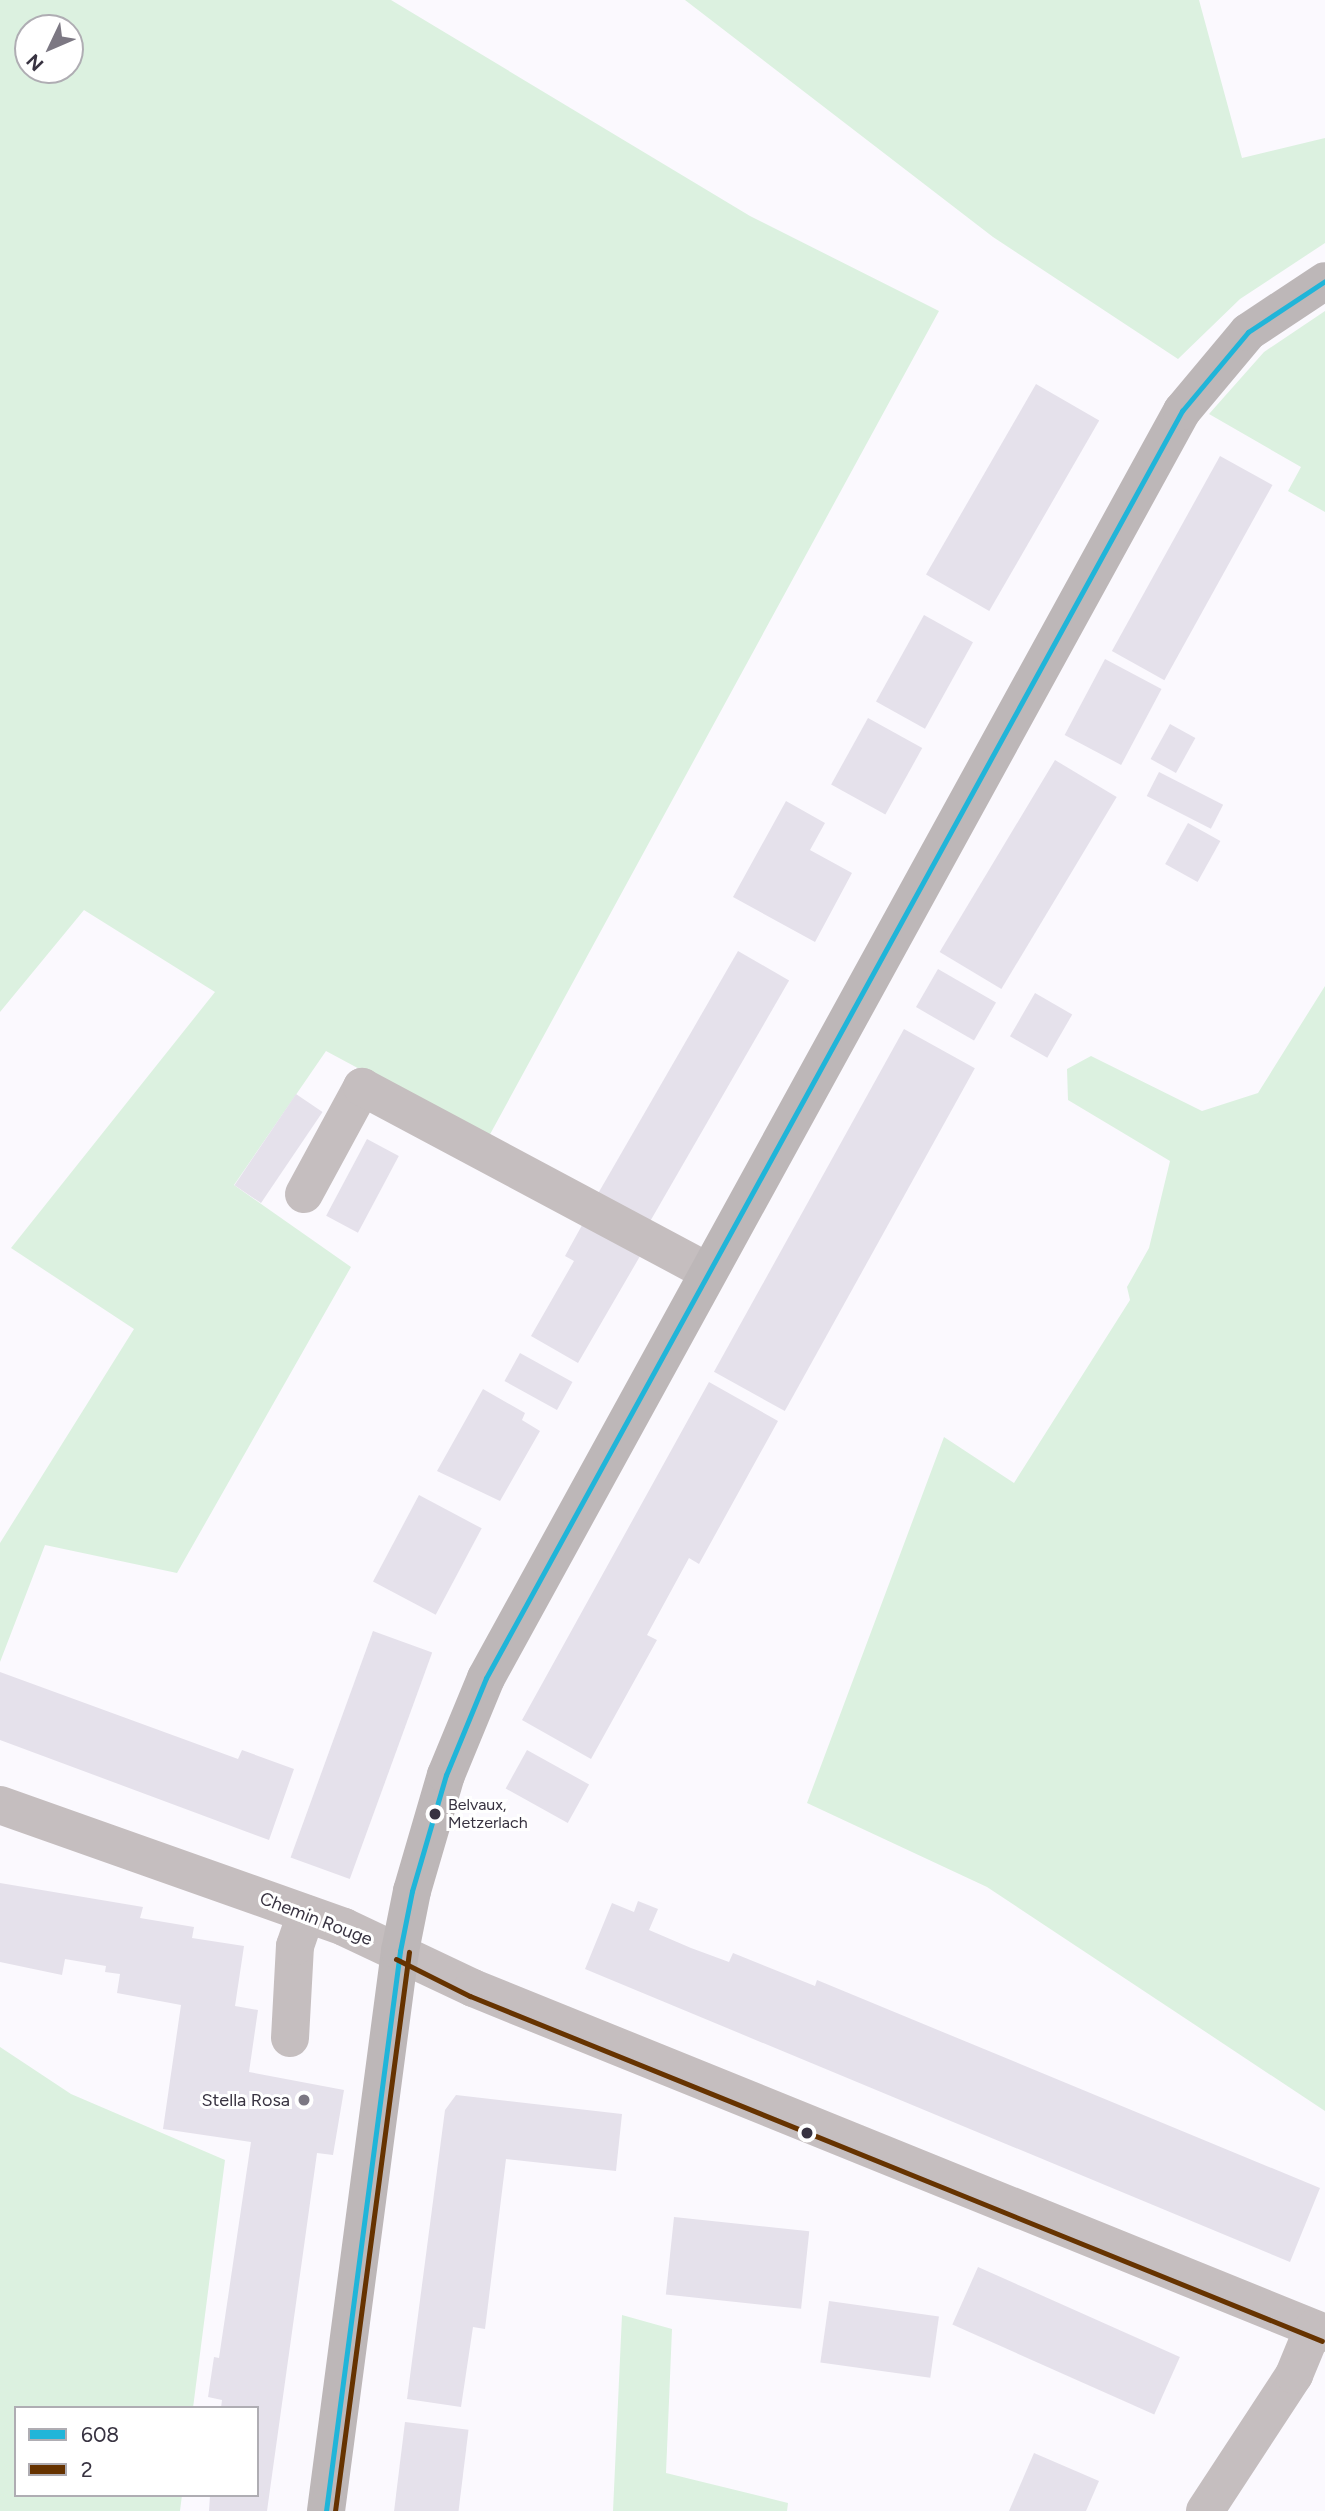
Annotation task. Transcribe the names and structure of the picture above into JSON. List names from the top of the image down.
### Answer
{
  "streets": {
    "street": ["Chemin Rouge"]
  },
  "places": ["Belvaux, Metzerlach", "Stella Rosa"],
  "lines": ["transit line 608", "transit line 2"],
  "legend": ["608", "2"],
  "north": "bottom left"
}
